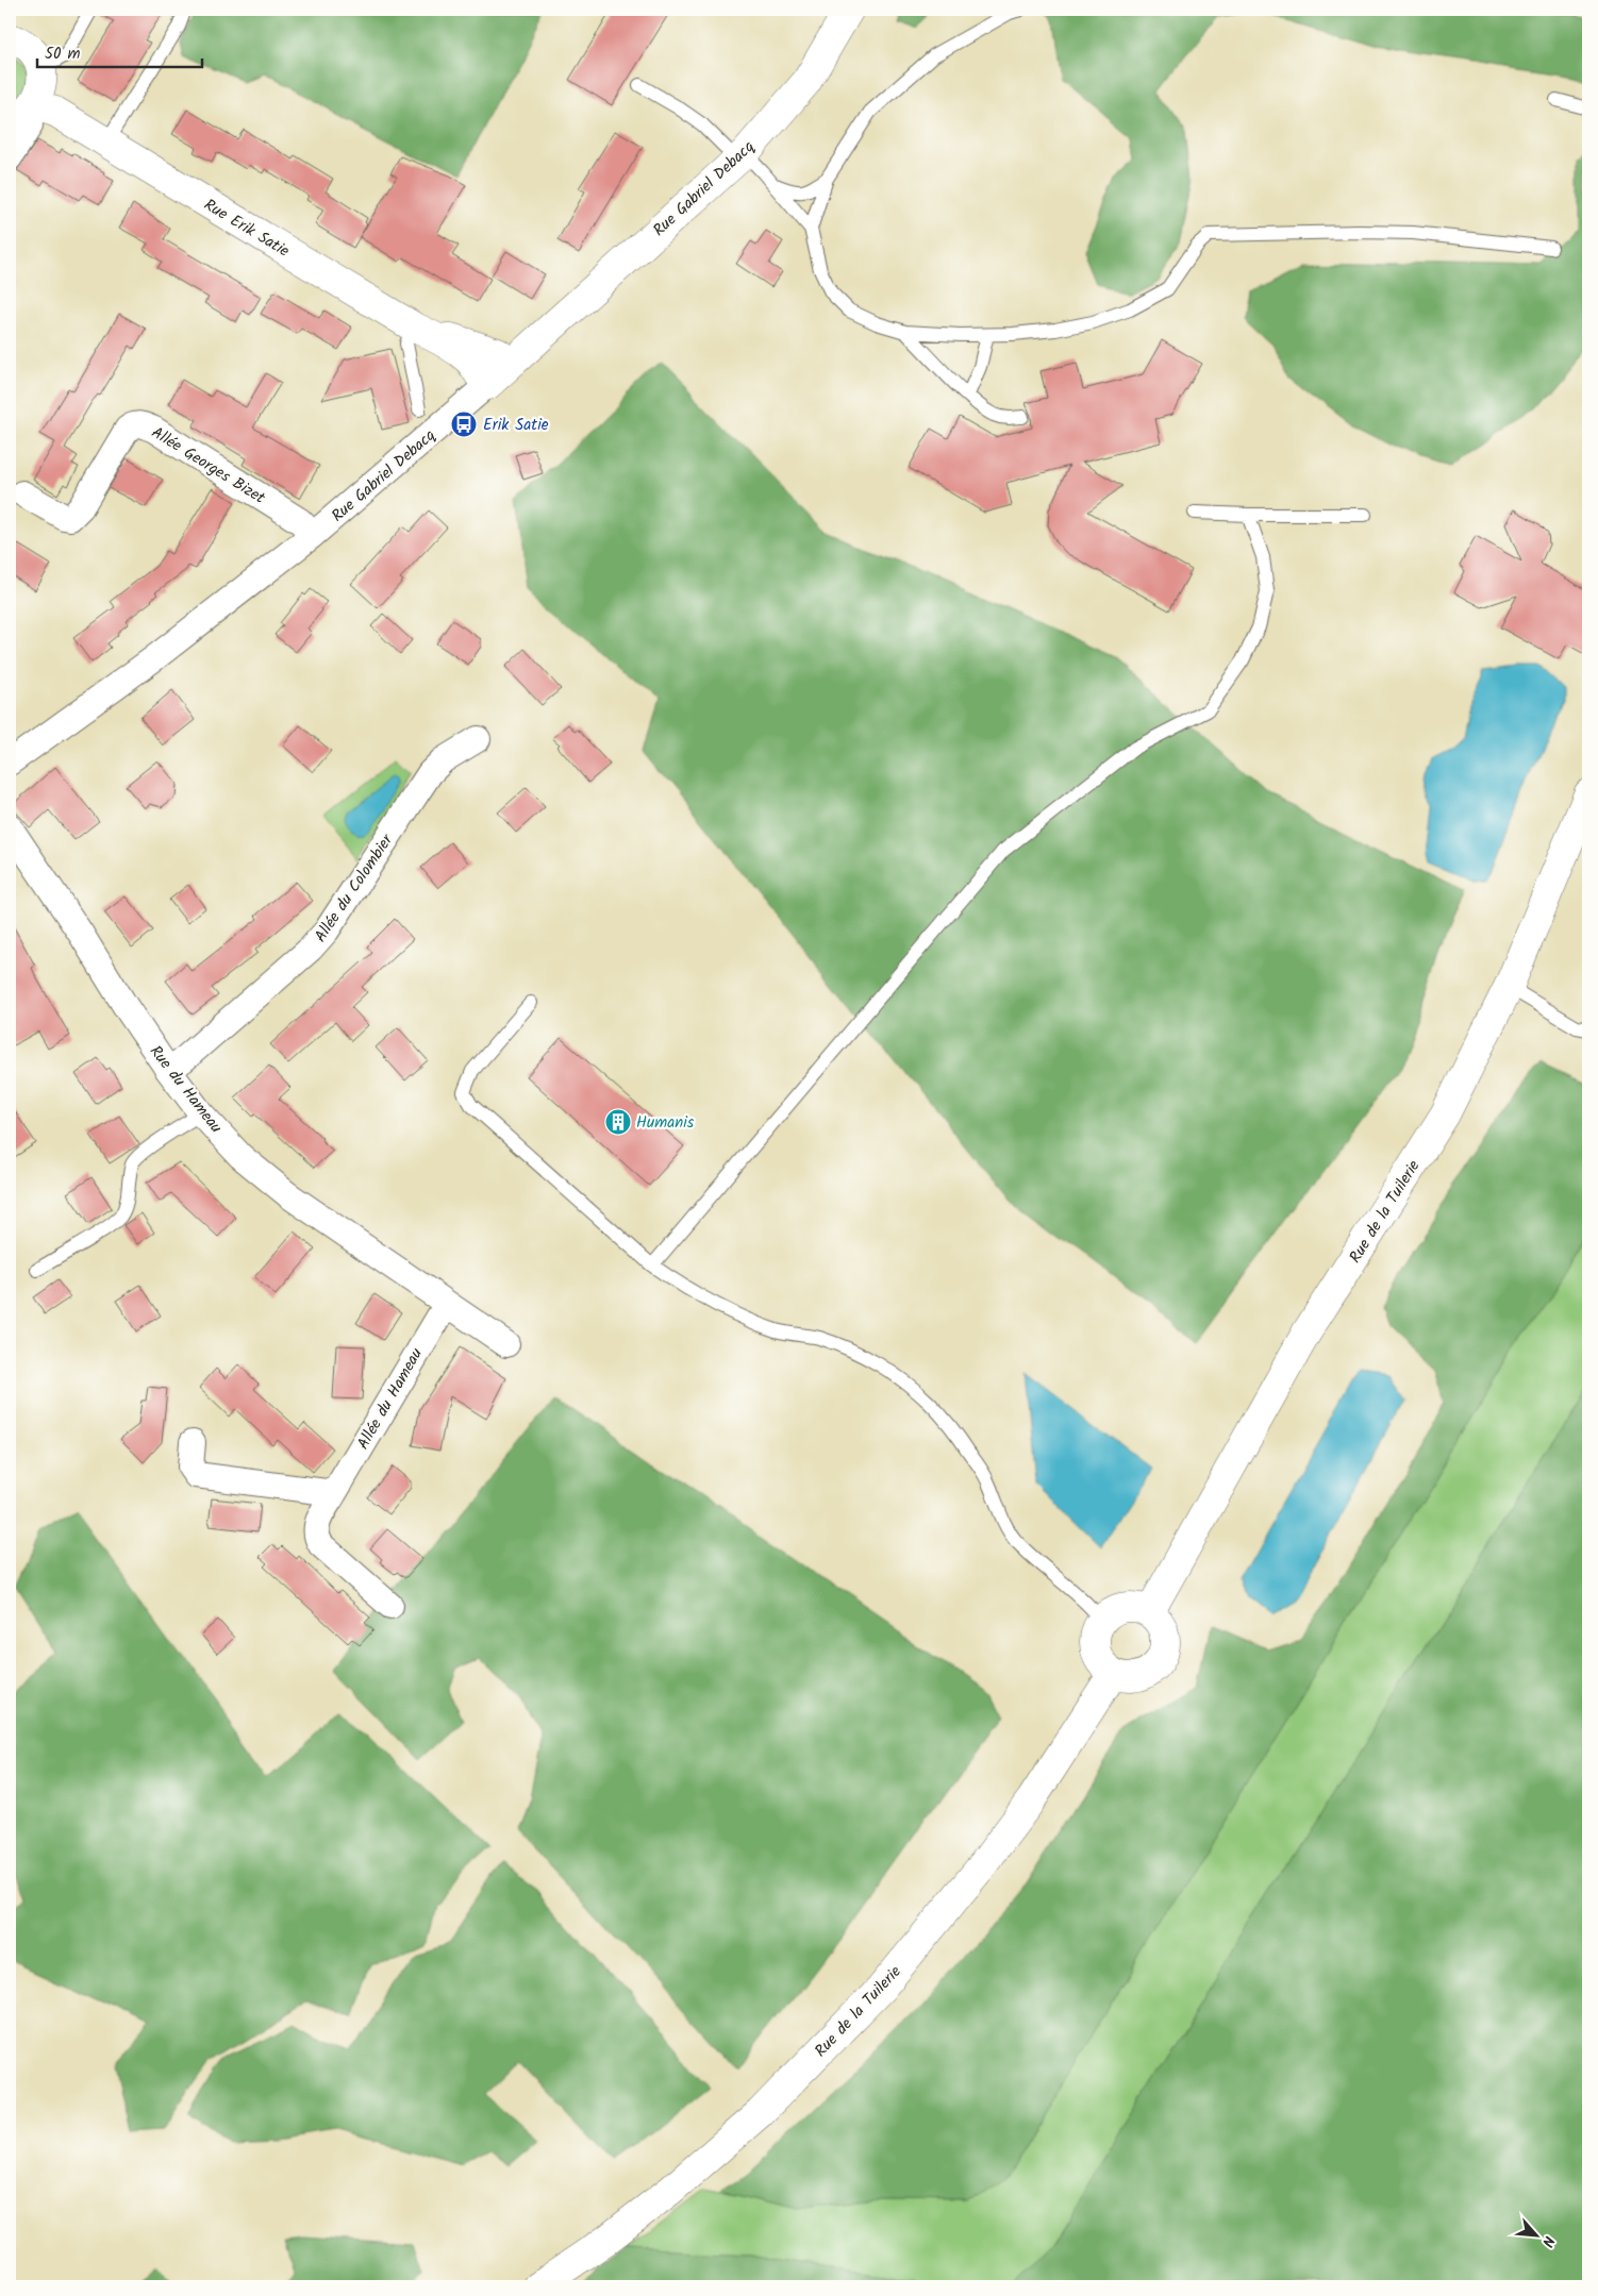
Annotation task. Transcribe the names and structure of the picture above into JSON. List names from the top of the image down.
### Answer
{
  "streets": {
    "street": [
      "Rue Gabriel Debacq",
      "Rue Erik Satie",
      "Allée Georges Bizet",
      "Allée du Colombier",
      "Rue du Hameau",
      "Rue de la Tuilerie",
      "Allée du Hameau"
    ]
  },
  "crossings": [
    ["Rue Gabriel Debacq", "Rue Erik Satie"],
    ["Rue Gabriel Debacq", "Allée Georges Bizet"],
    ["Allée du Colombier", "Rue du Hameau"],
    ["Rue du Hameau", "Allée du Hameau"]
  ],
  "places": {
    "bus stop": ["Erik Satie"],
    "building": ["Humanis"]
  },
  "scale_bar": "50 m",
  "north": "bottom right"
}
